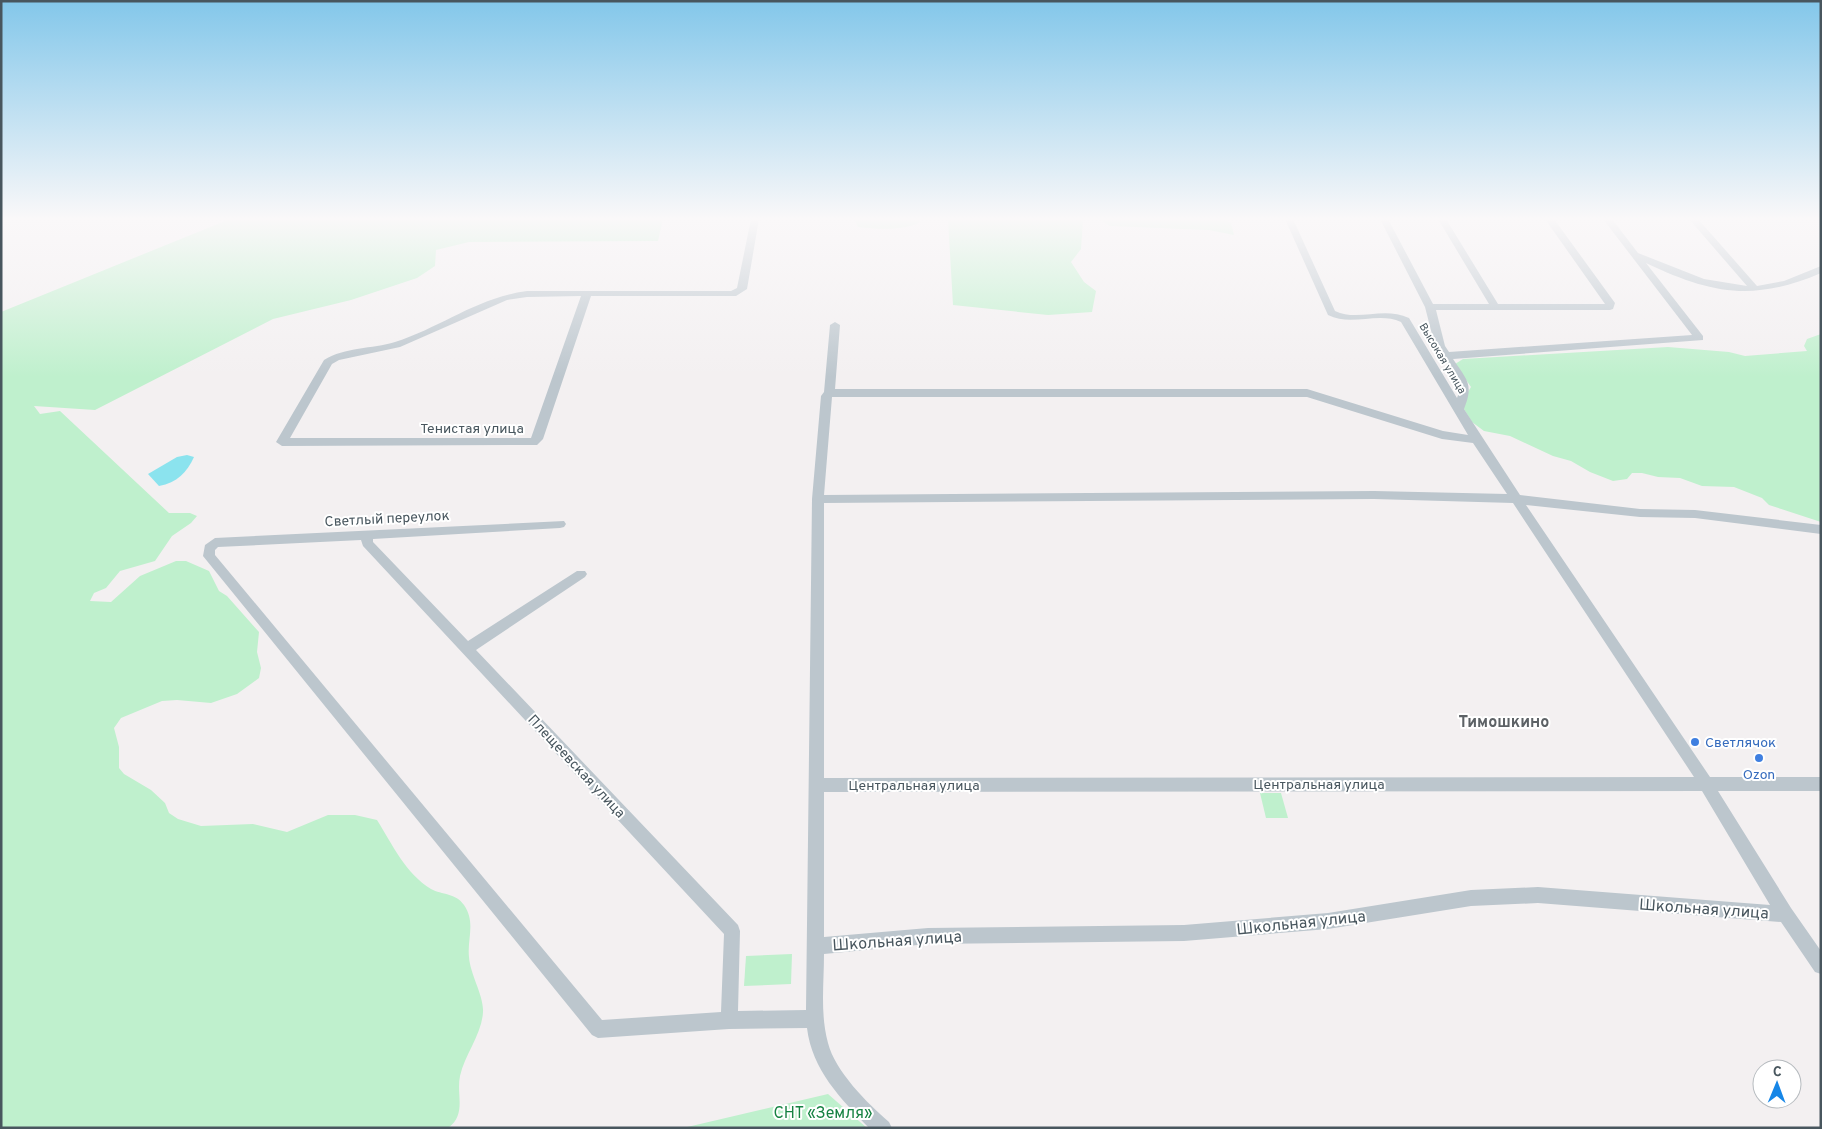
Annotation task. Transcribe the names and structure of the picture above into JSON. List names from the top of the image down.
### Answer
{
  "streets": {
    "street": [
      "Высокая улица",
      "Тенистая улица",
      "Светлый переулок",
      "Плещеевская улица",
      "Центральная улица",
      "Школьная улица"
    ]
  },
  "crossings": [
    ["Светлый переулок", "Плещеевская улица"]
  ],
  "districts": ["Тимошкино"],
  "parks": ["СНТ «Земля»"],
  "places": ["Светлячок", "Ozon"],
  "north": "top"
}
